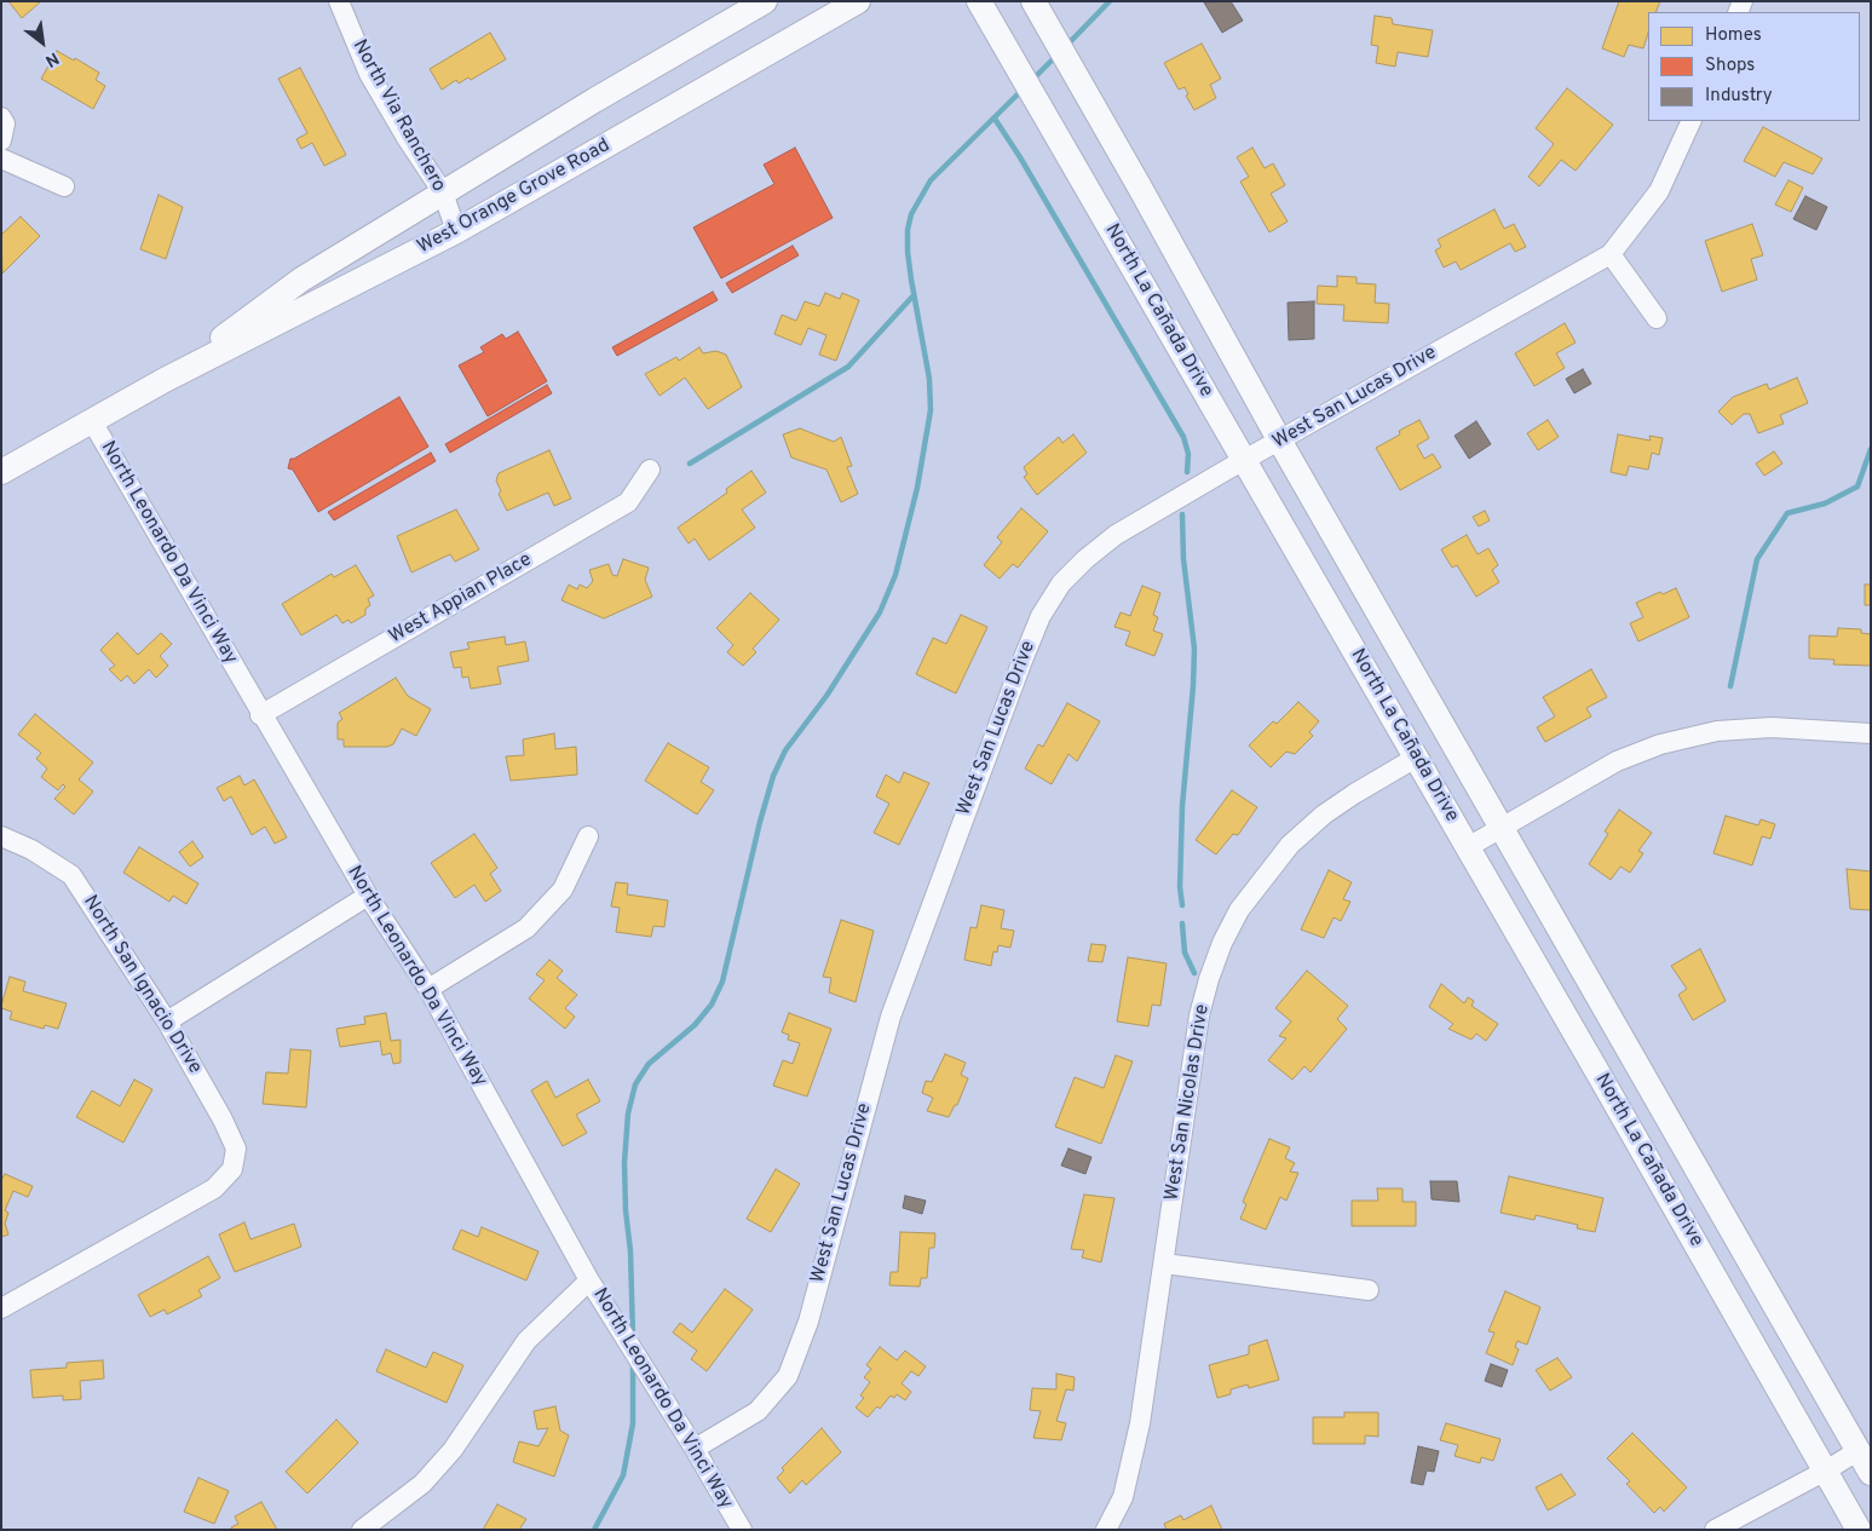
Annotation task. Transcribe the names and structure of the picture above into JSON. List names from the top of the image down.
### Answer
{
  "streets": {
    "main road": ["West Orange Grove Road", "North La Cañada Drive"],
    "street": [
      "North Via Ranchero",
      "West San Lucas Drive",
      "North Leonardo Da Vinci Way",
      "West Appian Place",
      "North San Ignacio Drive",
      "West San Nicolas Drive"
    ]
  },
  "crossings": [
    ["North Via Ranchero", "West Orange Grove Road"],
    ["West Orange Grove Road", "North Leonardo Da Vinci Way"],
    ["North La Cañada Drive", "West San Lucas Drive"],
    ["North La Cañada Drive", "West San Nicolas Drive"],
    ["West San Lucas Drive", "North Leonardo Da Vinci Way"],
    ["North Leonardo Da Vinci Way", "West Appian Place"]
  ],
  "legend": ["Homes", "Shops", "Industry"],
  "north": "bottom right"
}
